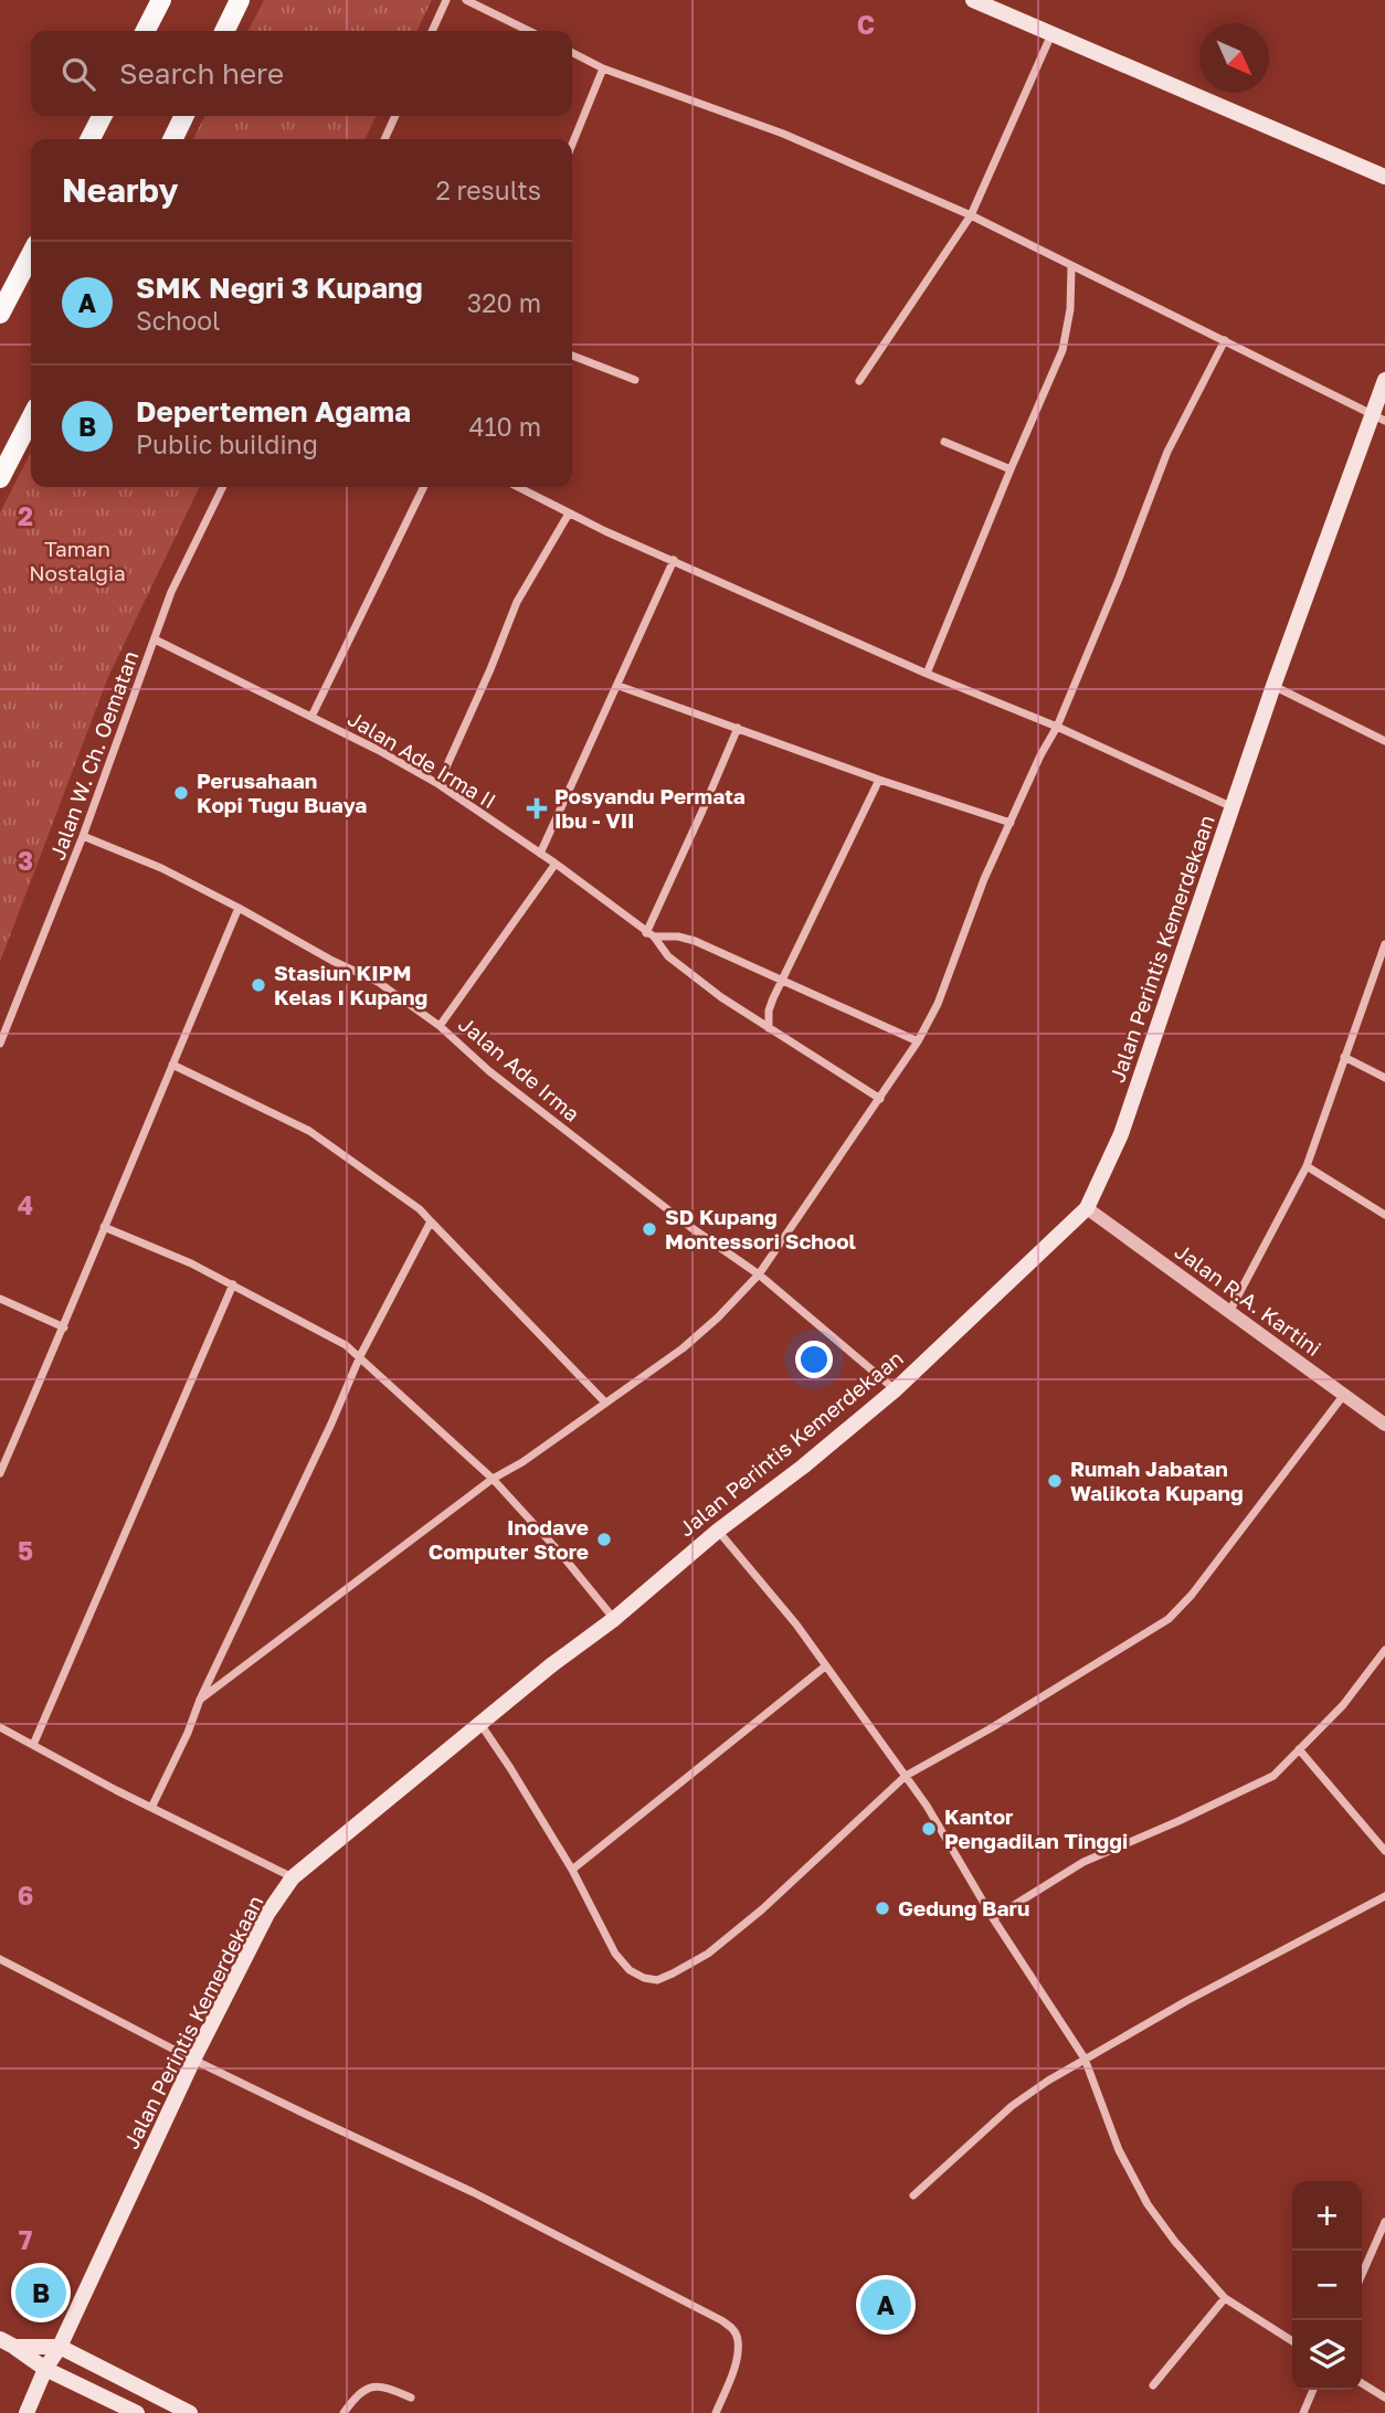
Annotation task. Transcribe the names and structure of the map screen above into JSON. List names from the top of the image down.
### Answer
{
  "streets": {
    "main road": ["Jalan Perintis Kemerdekaan"],
    "street": [
      "Jalan W. Ch. Oematan",
      "Jalan Ade Irma II",
      "Jalan Ade Irma",
      "Jalan R.A. Kartini"
    ]
  },
  "crossings": [
    ["Jalan W. Ch. Oematan", "Jalan Ade Irma II"],
    ["Jalan W. Ch. Oematan", "Jalan Ade Irma"],
    ["Jalan Perintis Kemerdekaan", "Jalan Ade Irma"],
    ["Jalan Perintis Kemerdekaan", "Jalan R.A. Kartini"]
  ],
  "parks": ["Taman Nostalgia"],
  "places": {
    "other": [
      "Perusahaan Kopi Tugu Buaya",
      "Stasiun KIPM Kelas I Kupang",
      "SD Kupang Montessori School",
      "Rumah Jabatan Walikota Kupang",
      "Inodave Computer Store",
      "Kantor Pengadilan Tinggi",
      "Gedung Baru"
    ],
    "health": ["Posyandu Permata Ibu - VII"]
  },
  "north": "bottom right",
  "page": {
    "search": "Search here",
    "heading": ["Nearby", "2 results"],
    "list": [
      {
        "mark": "A",
        "name": "SMK Negri 3 Kupang",
        "note": "School",
        "value": "320 m"
      },
      {
        "mark": "B",
        "name": "Depertemen Agama",
        "note": "Public building",
        "value": "410 m"
      }
    ],
    "map_buttons": ["+", "−"],
    "pins": ["B", "A"]
  },
  "grid": {
    "columns": ["C"],
    "rows": [
      "2",
      "3",
      "4",
      "5",
      "6",
      "7"
    ]
  }
}
